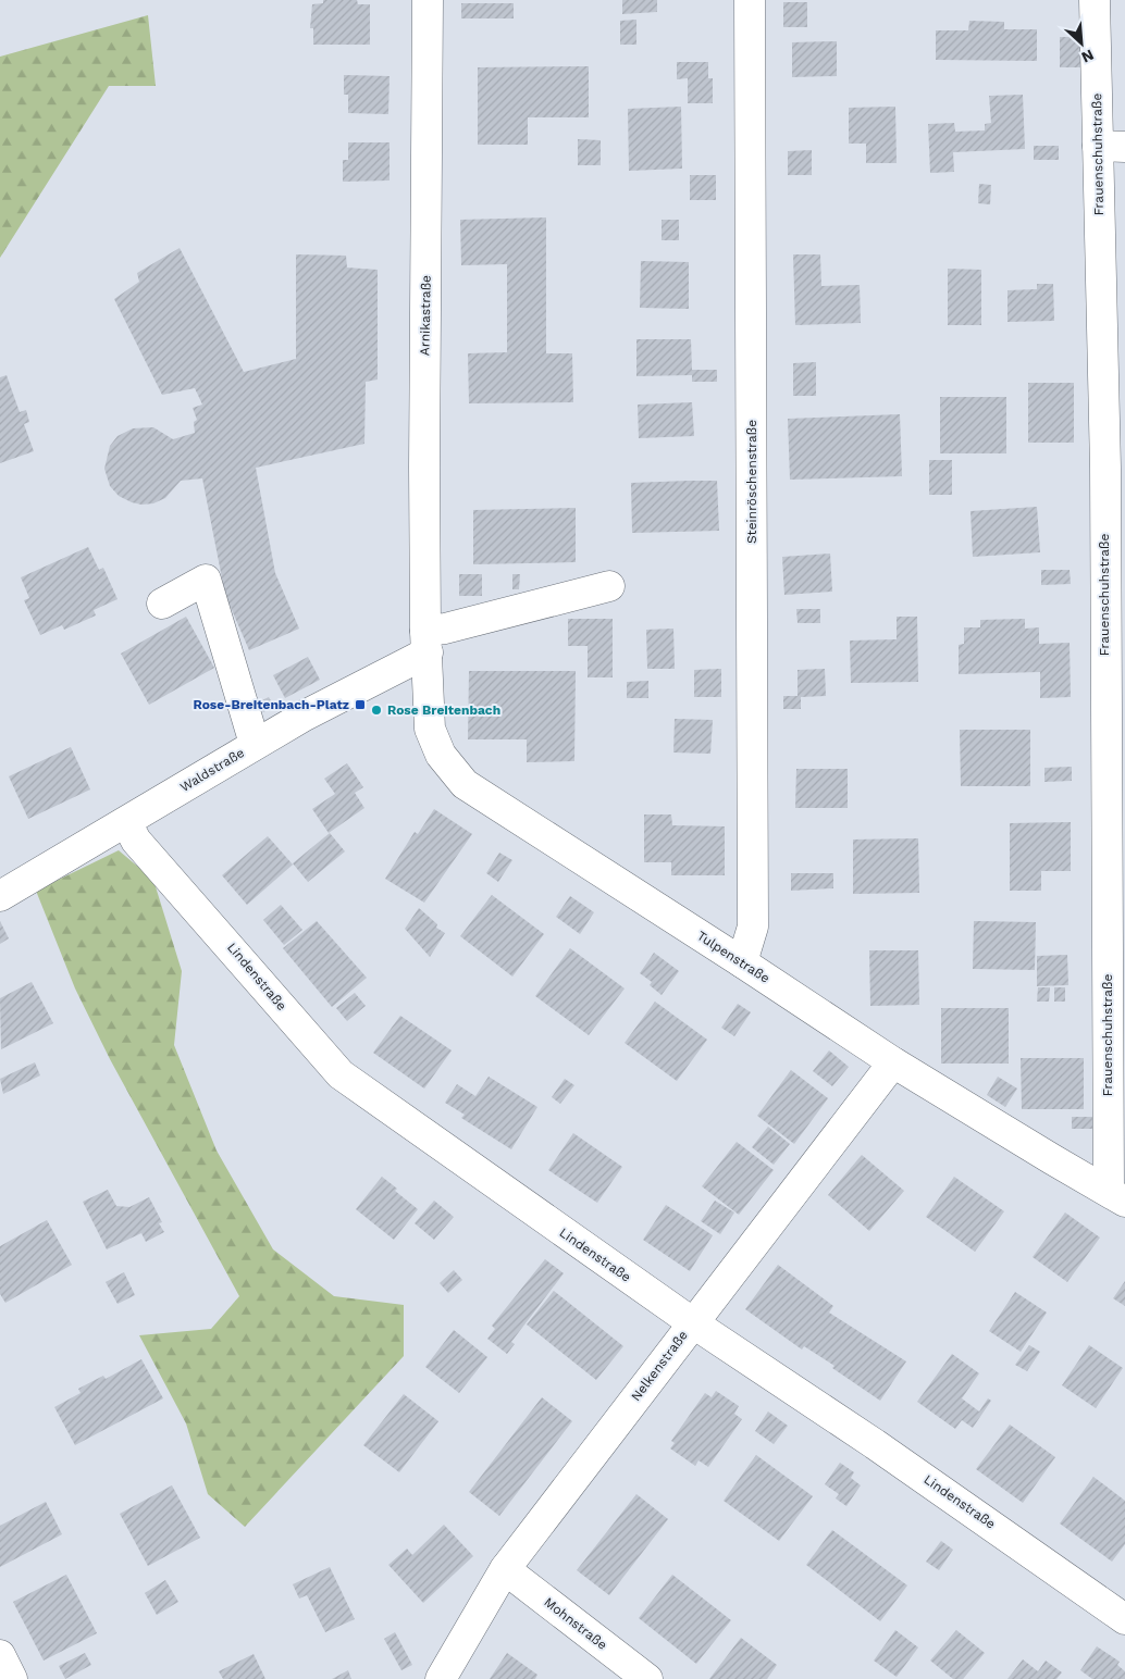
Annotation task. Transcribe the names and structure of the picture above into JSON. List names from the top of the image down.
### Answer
{
  "streets": {
    "street": [
      "Frauenschuhstraße",
      "Arnikastraße",
      "Steinröschenstraße",
      "Waldstraße",
      "Tulpenstraße",
      "Lindenstraße",
      "Nelkenstraße",
      "Mohnstraße"
    ]
  },
  "crossings": [
    ["Frauenschuhstraße", "Tulpenstraße"],
    ["Arnikastraße", "Waldstraße"],
    ["Arnikastraße", "Tulpenstraße"],
    ["Steinröschenstraße", "Tulpenstraße"],
    ["Waldstraße", "Tulpenstraße"],
    ["Waldstraße", "Lindenstraße"],
    ["Tulpenstraße", "Nelkenstraße"],
    ["Lindenstraße", "Nelkenstraße"],
    ["Nelkenstraße", "Mohnstraße"]
  ],
  "places": {
    "transit": ["Rose-Breitenbach-Platz"],
    "other": ["Rose Breitenbach"]
  },
  "north": "bottom right"
}
